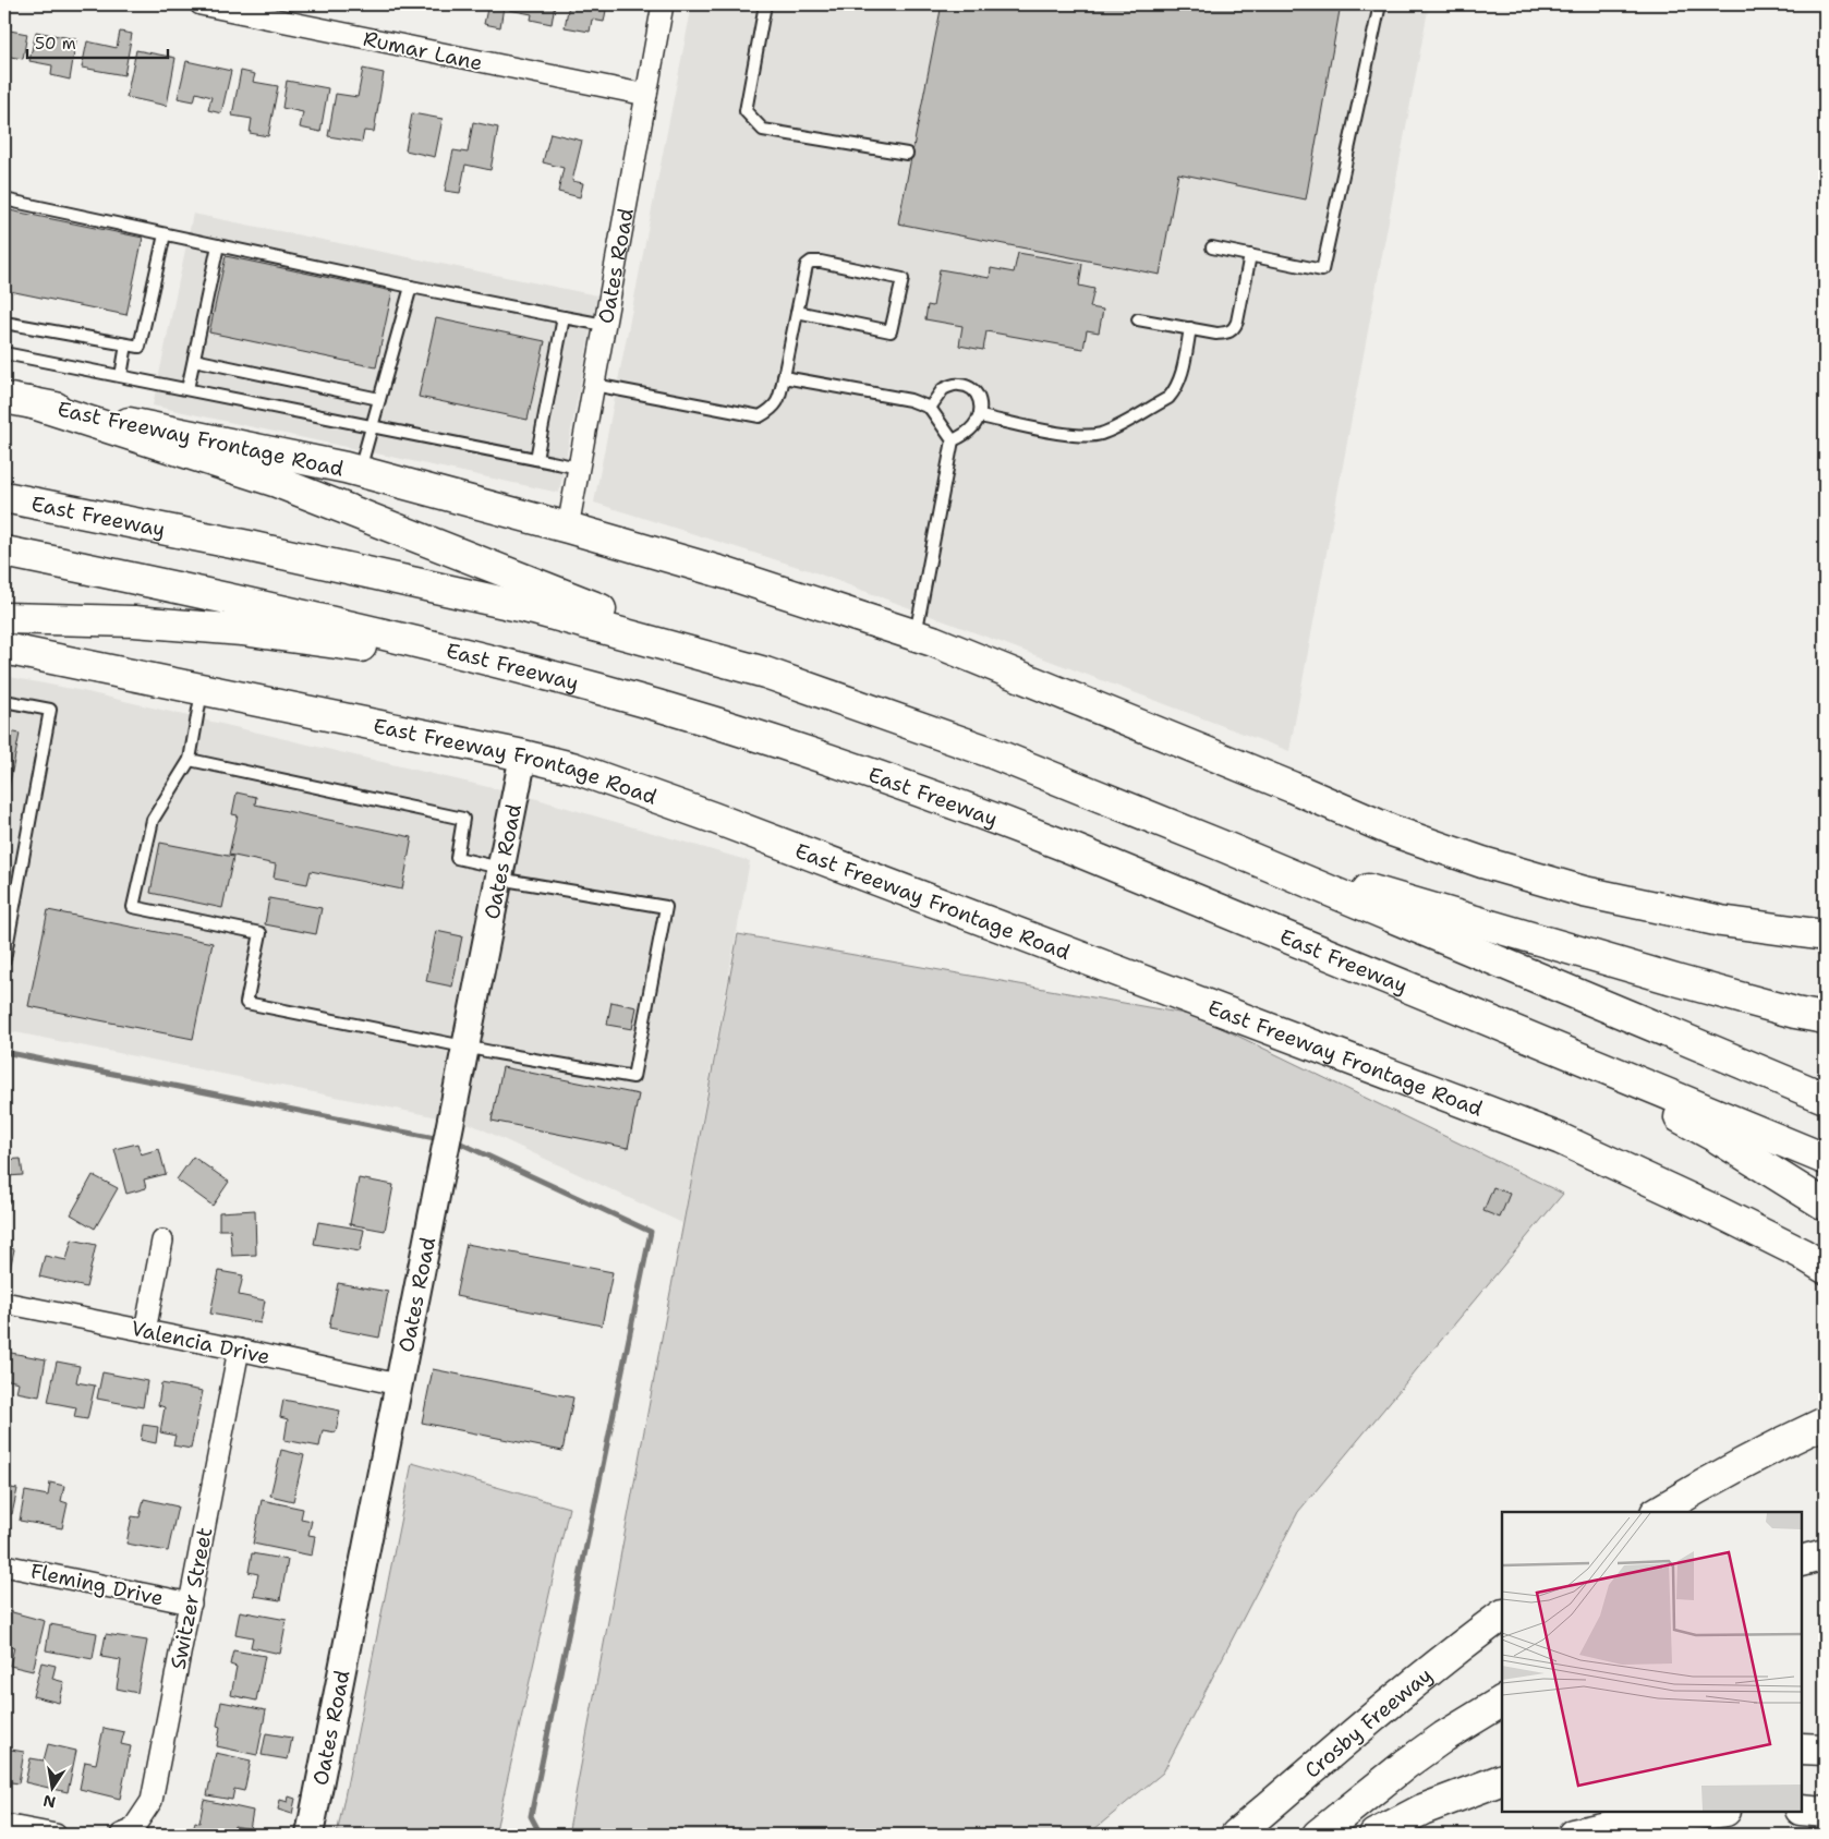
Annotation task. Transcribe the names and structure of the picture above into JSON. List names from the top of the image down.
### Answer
{
  "streets": {
    "main road": ["East Freeway Frontage Road", "East Freeway", "Crosby Freeway"],
    "street": [
      "Rumar Lane",
      "Oates Road",
      "Valencia Drive",
      "Fleming Drive",
      "Switzer Street"
    ]
  },
  "crossings": [
    ["Rumar Lane", "Oates Road"],
    ["Oates Road", "East Freeway Frontage Road"],
    ["Oates Road", "Valencia Drive"],
    ["Valencia Drive", "Switzer Street"],
    ["Fleming Drive", "Switzer Street"]
  ],
  "scale_bar": "50 m",
  "north": "bottom"
}
